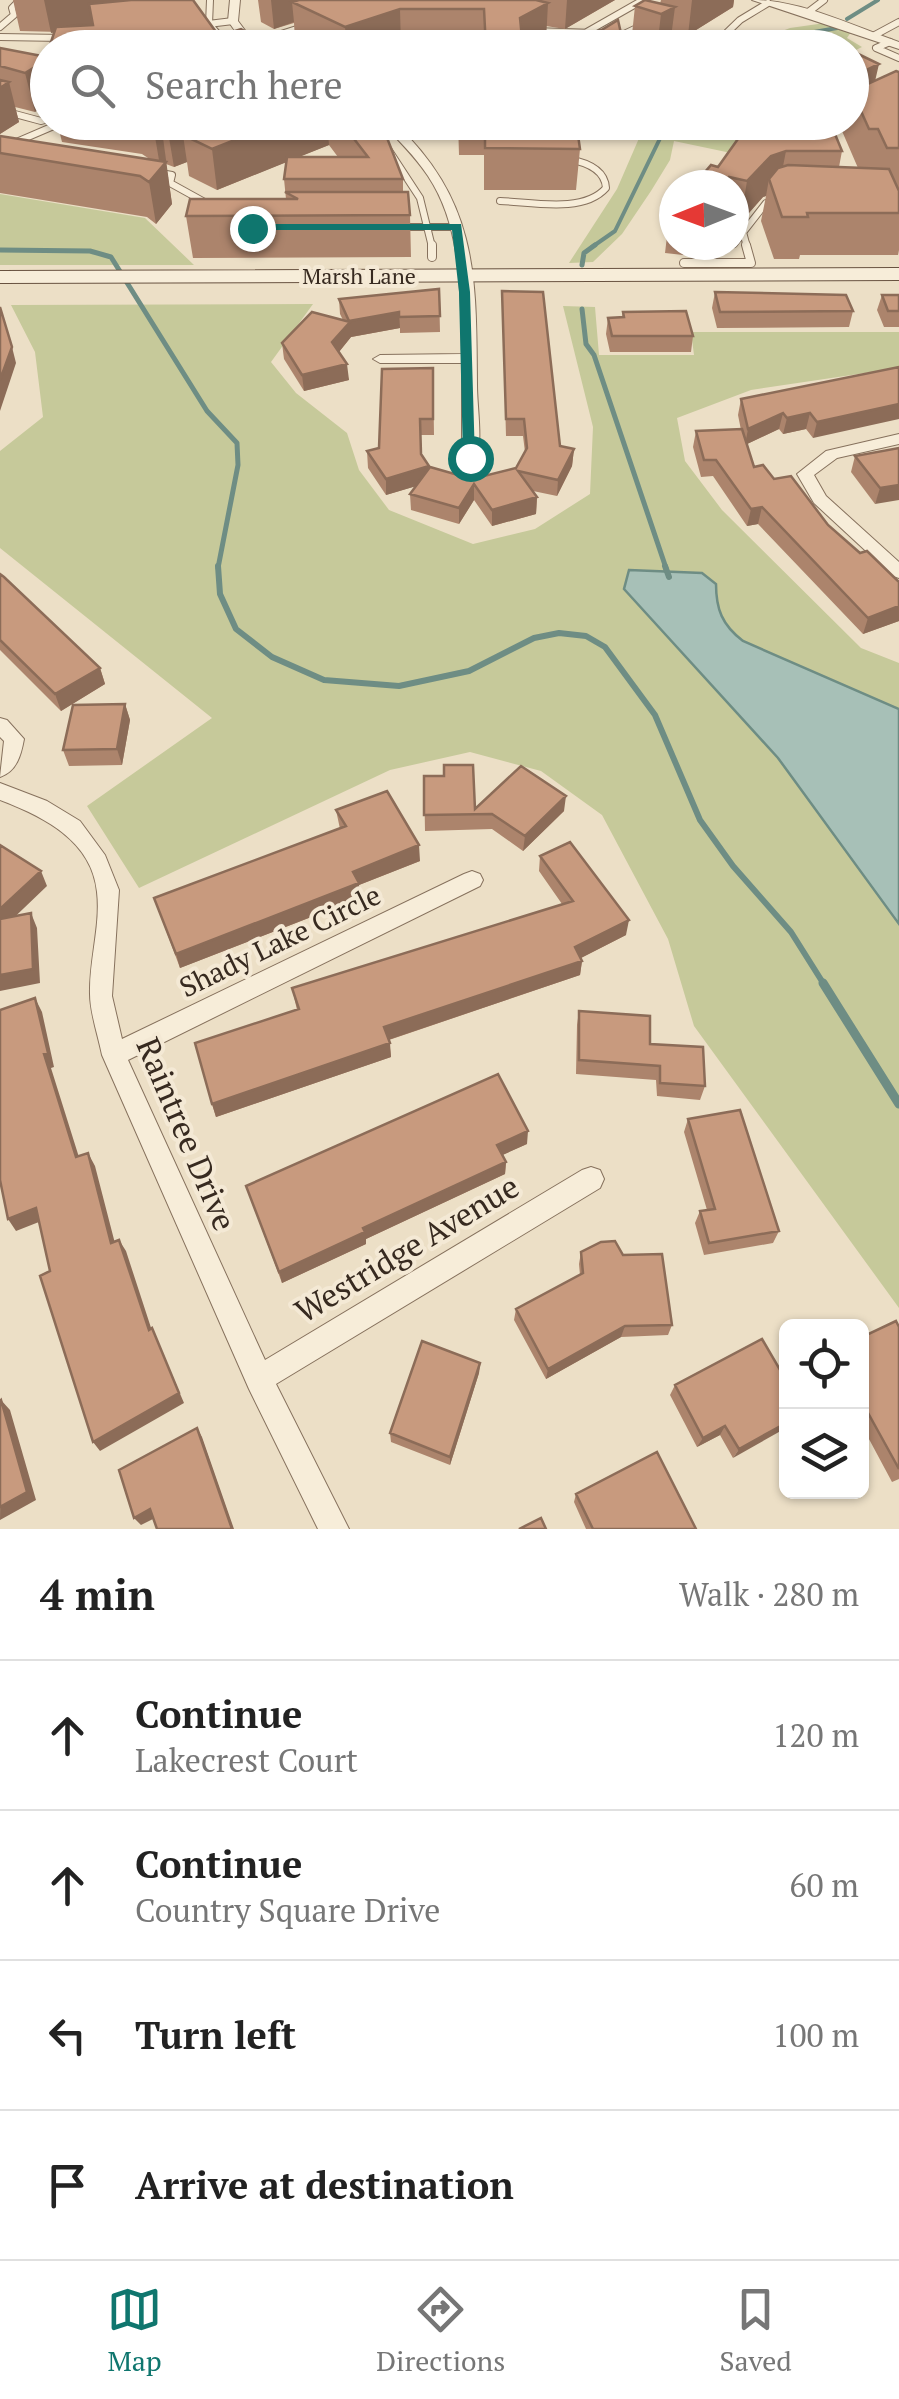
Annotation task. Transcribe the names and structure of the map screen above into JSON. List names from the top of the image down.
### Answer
{
  "streets": {
    "main road": ["Marsh Lane"],
    "street": ["Shady Lake Circle", "Raintree Drive", "Westridge Avenue"]
  },
  "crossings": [
    ["Shady Lake Circle", "Raintree Drive"],
    ["Raintree Drive", "Westridge Avenue"]
  ],
  "north": "left",
  "page": {
    "search": "Search here",
    "heading": ["4 min", "Walk · 280 m"],
    "list": [
      ["Continue", "Lakecrest Court", "120 m"],
      ["Continue", "Country Square Drive", "60 m"],
      ["Turn left", "100 m"],
      "Arrive at destination"
    ],
    "nav": ["Map", "Directions", "Saved"]
  }
}
